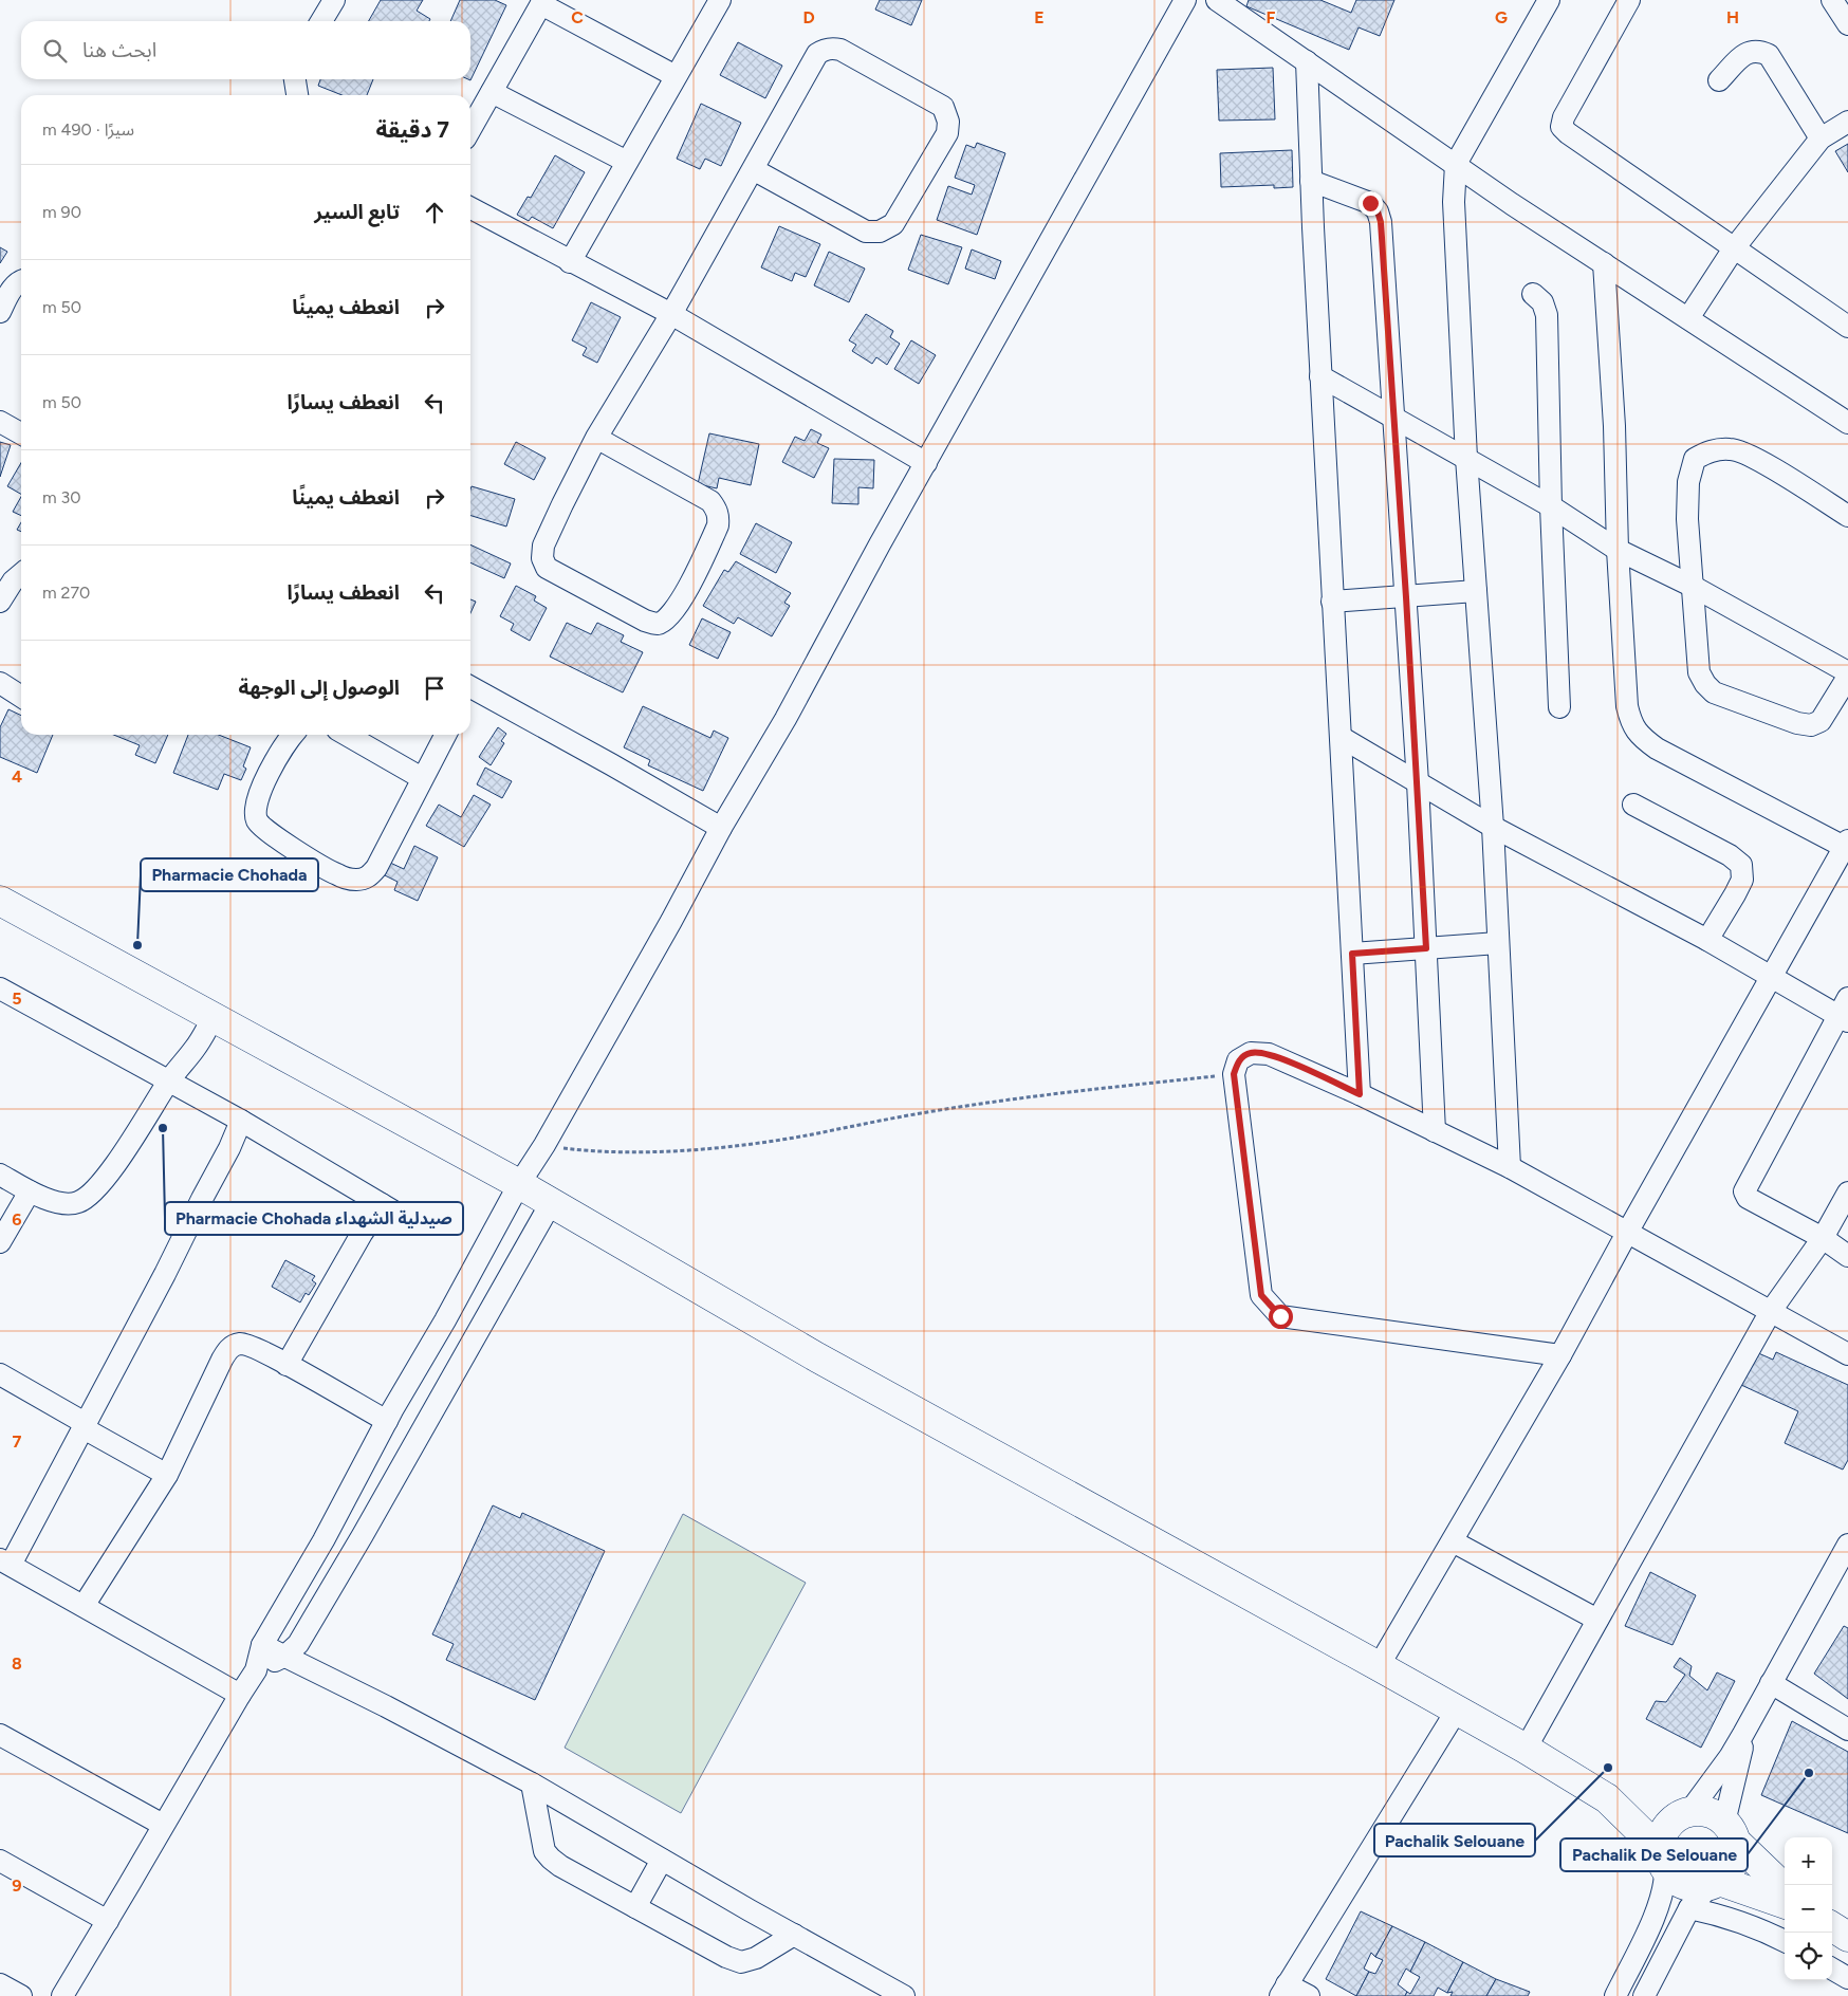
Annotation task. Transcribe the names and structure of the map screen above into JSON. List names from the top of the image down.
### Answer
{
  "places": [
    "Pharmacie Chohada",
    "Pharmacie Chohada صيدلية الشهداء",
    "Pachalik Selouane",
    "Pachalik De Selouane"
  ],
  "page": {
    "search": "ابحث هنا",
    "heading": ["7 دقيقة", "سيرًا · 490 m"],
    "list": [
      ["تابع السير", "90 m"],
      ["انعطف يمينًا", "50 m"],
      ["انعطف يسارًا", "50 m"],
      ["انعطف يمينًا", "30 m"],
      ["انعطف يسارًا", "270 m"],
      "الوصول إلى الوجهة"
    ],
    "map_buttons": ["+", "−"]
  },
  "grid": {
    "columns": [
      "C",
      "D",
      "E",
      "F",
      "G",
      "H"
    ],
    "rows": [
      "4",
      "5",
      "6",
      "7",
      "8",
      "9"
    ]
  }
}
